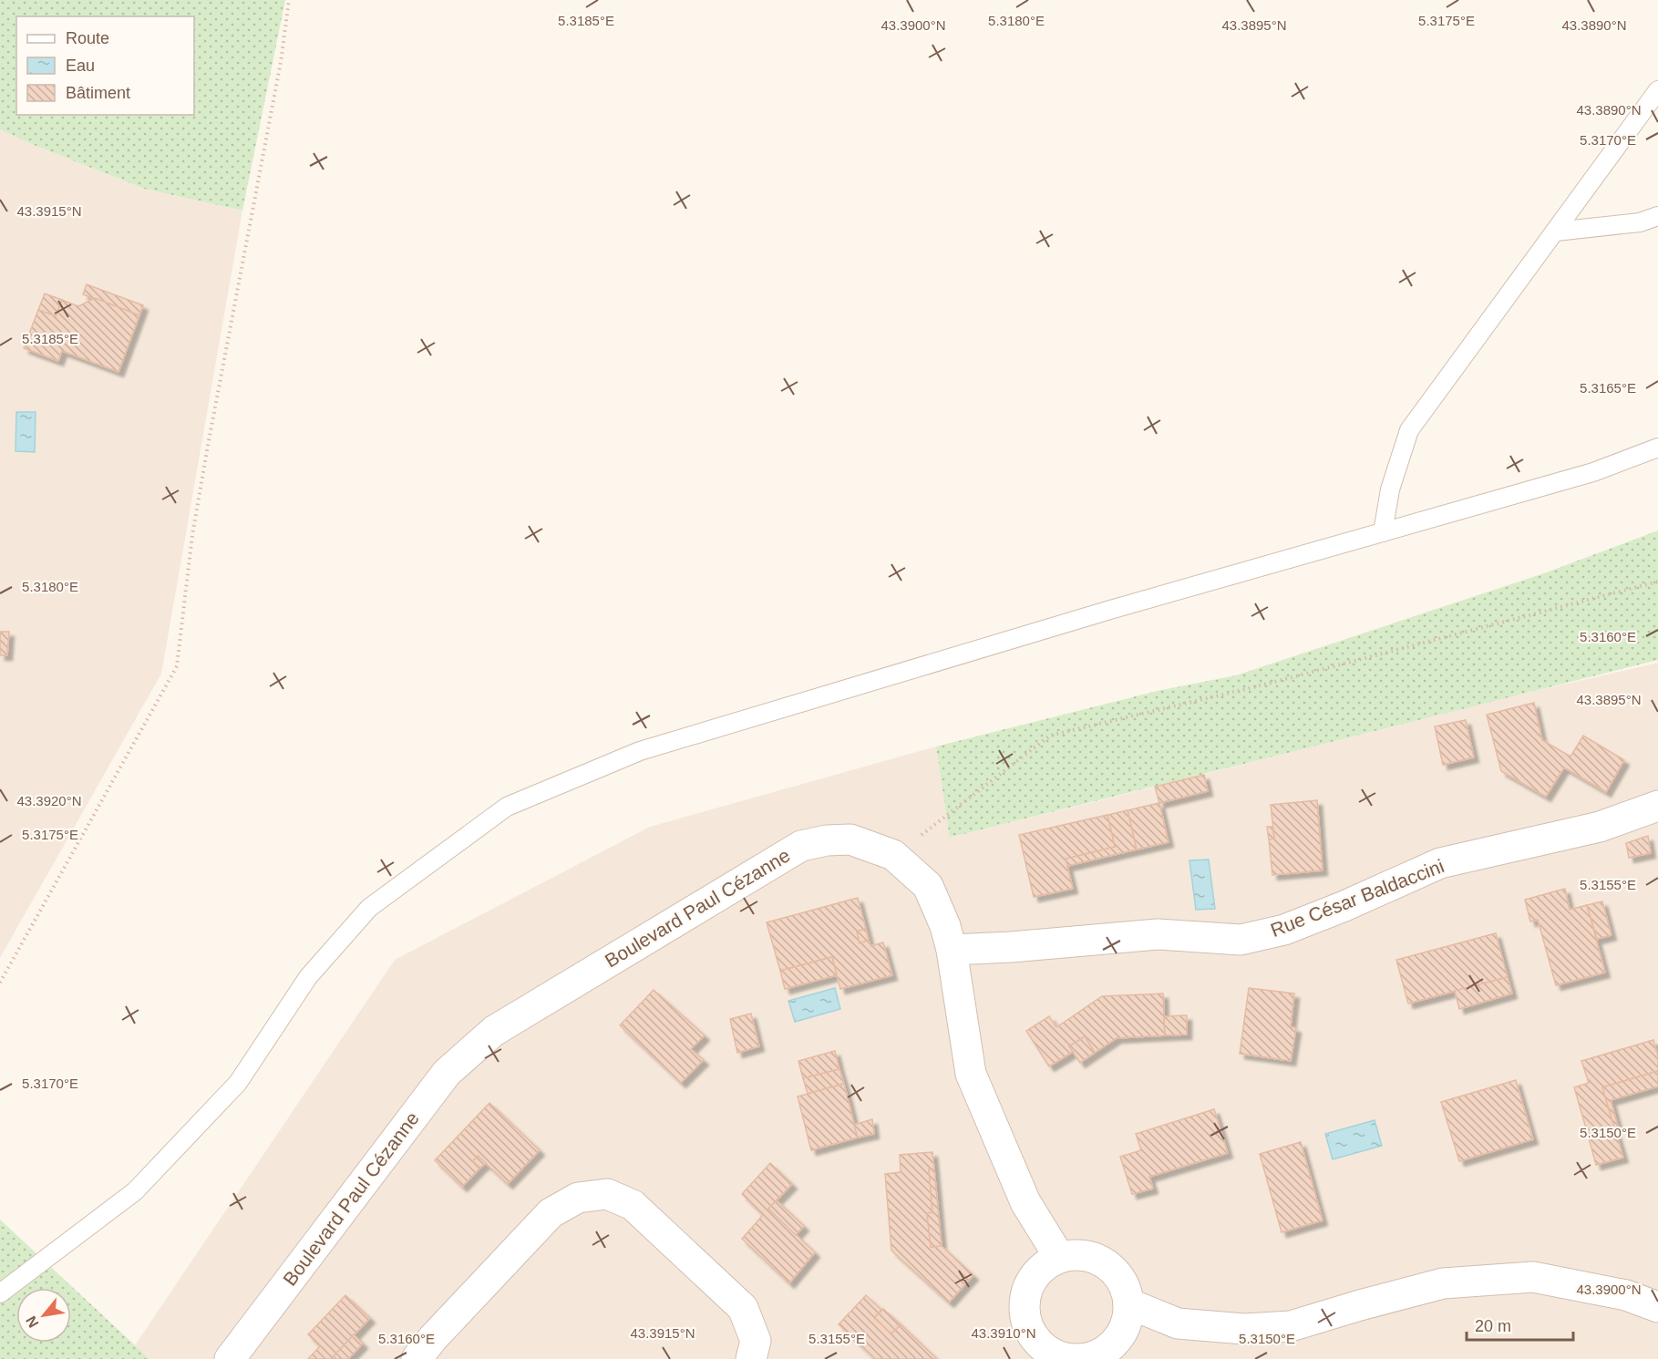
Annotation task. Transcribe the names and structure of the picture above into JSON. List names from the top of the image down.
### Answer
{
  "streets": {
    "street": ["Rue César Baldaccini", "Boulevard Paul Cézanne"]
  },
  "crossings": [
    ["Rue César Baldaccini", "Boulevard Paul Cézanne"]
  ],
  "legend": ["Route", "Eau", "Bâtiment"],
  "scale_bar": "20 m",
  "north": "bottom left",
  "coordinates": [
    "5.3185°E",
    "5.3175°E",
    "5.3180°E",
    "43.3890°N",
    "43.3895°N",
    "43.3900°N",
    "5.3170°E",
    "43.3915°N",
    "5.3165°E",
    "5.3160°E",
    "43.3920°N",
    "5.3155°E",
    "5.3150°E",
    "43.3910°N"
  ]
}
